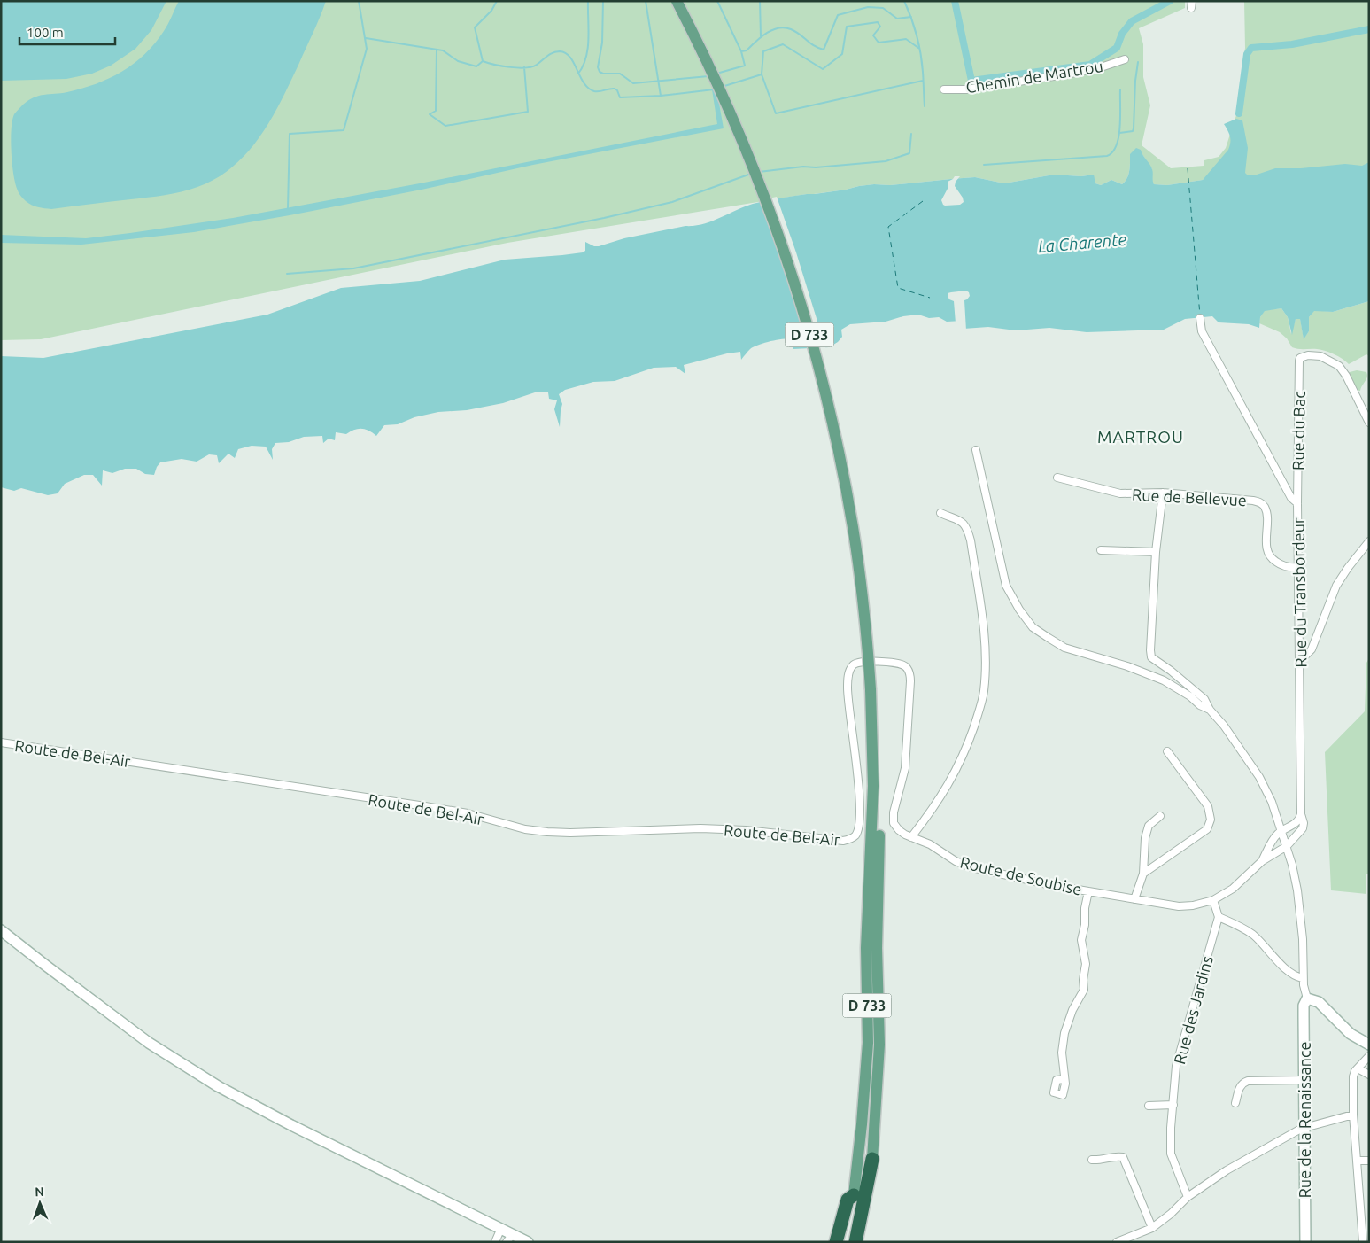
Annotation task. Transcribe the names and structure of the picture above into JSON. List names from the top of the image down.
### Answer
{
  "streets": {
    "highway": ["D 733"],
    "main road": ["Rue de la Renaissance"],
    "street": [
      "Chemin de Martrou",
      "Rue du Bac",
      "Rue de Bellevue",
      "Rue du Transbordeur",
      "Route de Bel-Air",
      "Route de Soubise",
      "Rue des Jardins"
    ]
  },
  "crossings": [
    ["Rue du Bac", "Rue du Transbordeur"],
    ["Rue de Bellevue", "Rue du Transbordeur"],
    ["Rue du Transbordeur", "Route de Soubise"],
    ["Route de Bel-Air", "Route de Soubise"]
  ],
  "districts": ["MARTROU"],
  "water": ["La Charente"],
  "scale_bar": "100 m",
  "north": "top"
}
